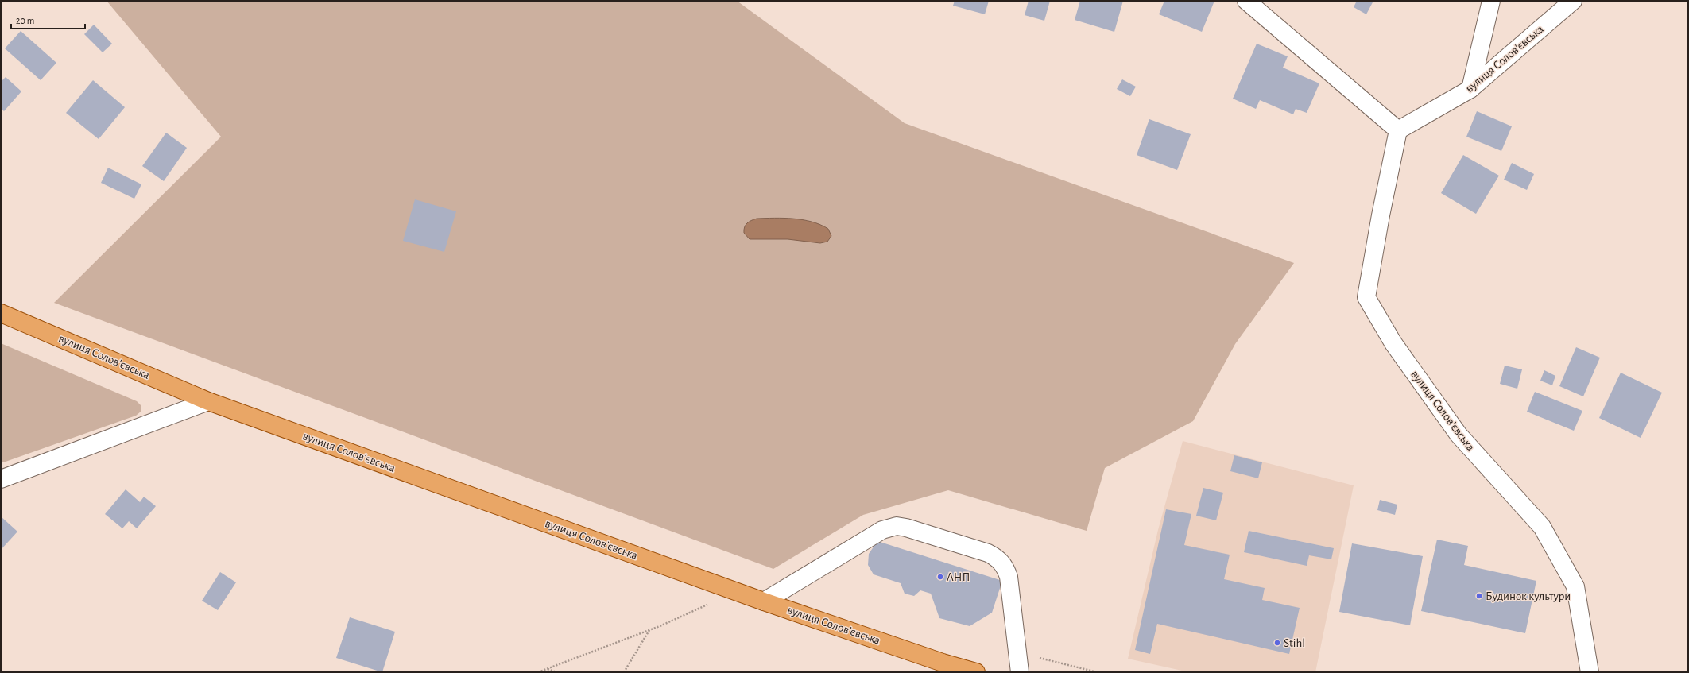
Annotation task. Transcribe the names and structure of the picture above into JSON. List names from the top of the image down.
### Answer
{
  "streets": {
    "main road": ["вулиця Соловʼєвська"]
  },
  "places": ["АНП", "Будинок культури", "Stihl"],
  "scale_bar": "20 m"
}
